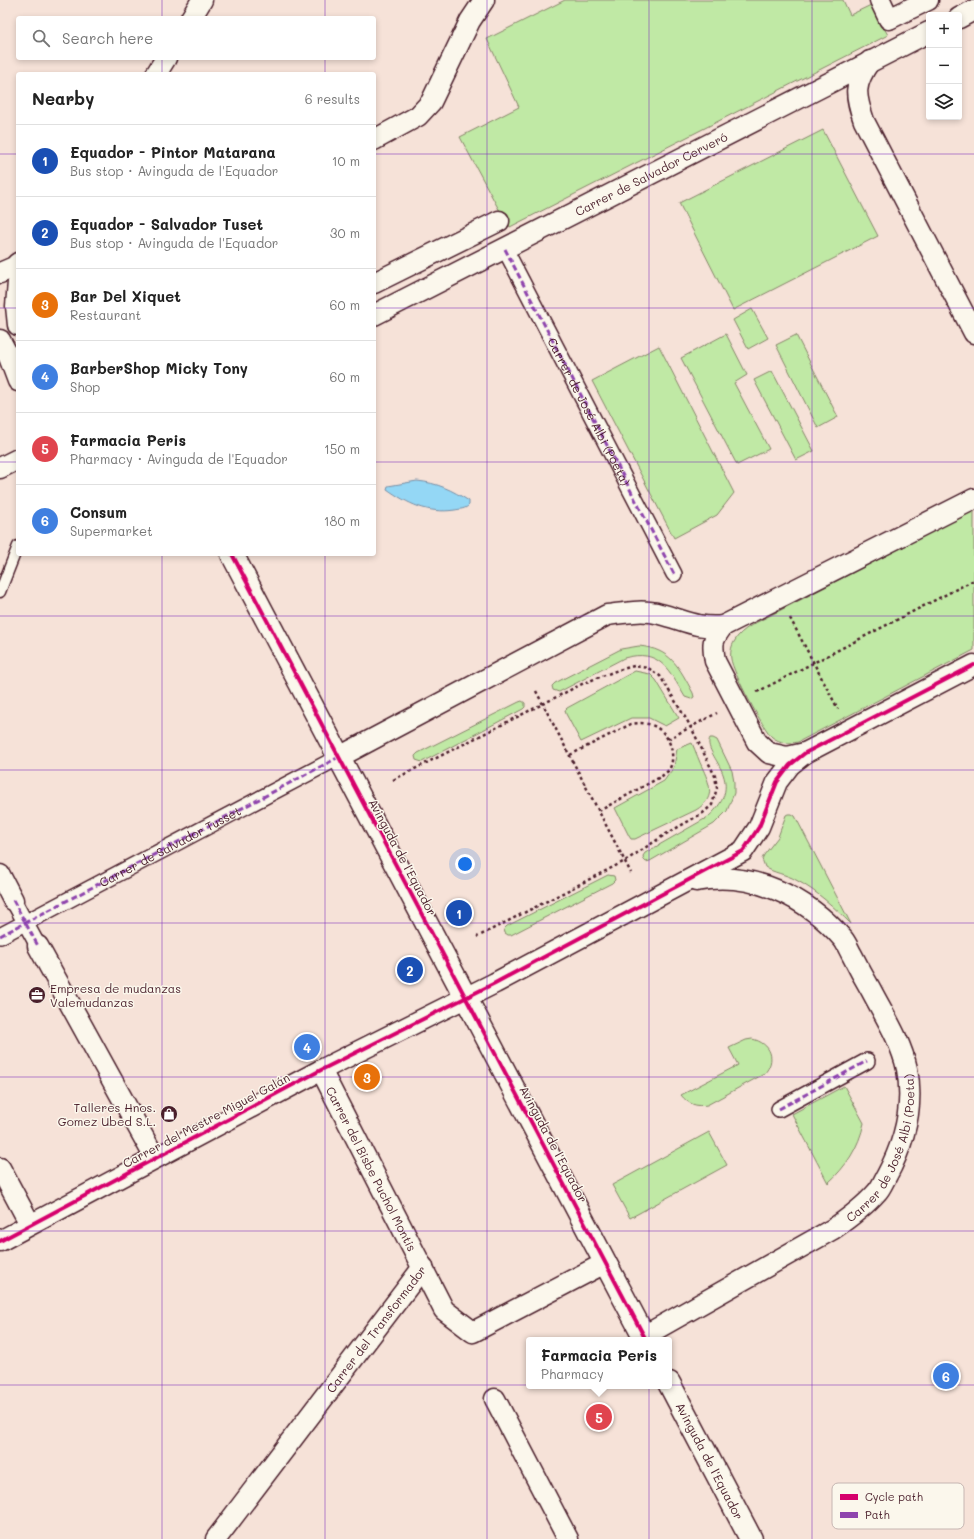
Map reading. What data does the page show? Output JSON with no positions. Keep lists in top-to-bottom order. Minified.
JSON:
{"streets":{"street":["Carrer de Salvador Cerveró","Carrer de José Albi (Poeta)","Carrer de Salvador Tusset","Avinguda de l'Equador","Carrer del Mestre Miguel Galán","Carrer del Bisbe Puchol Montis","Carrer del Transformador"]},"crossings":[["Carrer de Salvador Cerveró","Carrer de José Albi (Poeta)"],["Carrer de José Albi (Poeta)","Carrer del Mestre Miguel Galán"],["Carrer de Salvador Tusset","Avinguda de l'Equador"],["Avinguda de l'Equador","Carrer del Mestre Miguel Galán"],["Avinguda de l'Equador","Carrer del Transformador"],["Carrer del Mestre Miguel Galán","Carrer del Bisbe Puchol Montis"],["Carrer del Bisbe Puchol Montis","Carrer del Transformador"]],"places":{"office":["Empresa de mudanzas Valemudanzas"],"shop":["Talleres Hnos. Gomez Ubed S.L."]},"legend":["Cycle path","Path"],"page":{"map_buttons":["+","−"],"search":"Search here","heading":["Nearby","6 results"],"list":[{"mark":"1","name":"Equador - Pintor Matarana","note":"Bus stop · Avinguda de l'Equador","value":"10 m"},{"mark":"2","name":"Equador - Salvador Tuset","note":"Bus stop · Avinguda de l'Equador","value":"30 m"},{"mark":"3","name":"Bar Del Xiquet","note":"Restaurant","value":"60 m"},{"mark":"4","name":"BarberShop Micky Tony","note":"Shop","value":"60 m"},{"mark":"5","name":"Farmacia Peris","note":"Pharmacy · Avinguda de l'Equador","value":"150 m"},{"mark":"6","name":"Consum","note":"Supermarket","value":"180 m"}],"pins":["1","2","4","3","6","5"],"popup":["Farmacia Peris","Pharmacy"]}}
